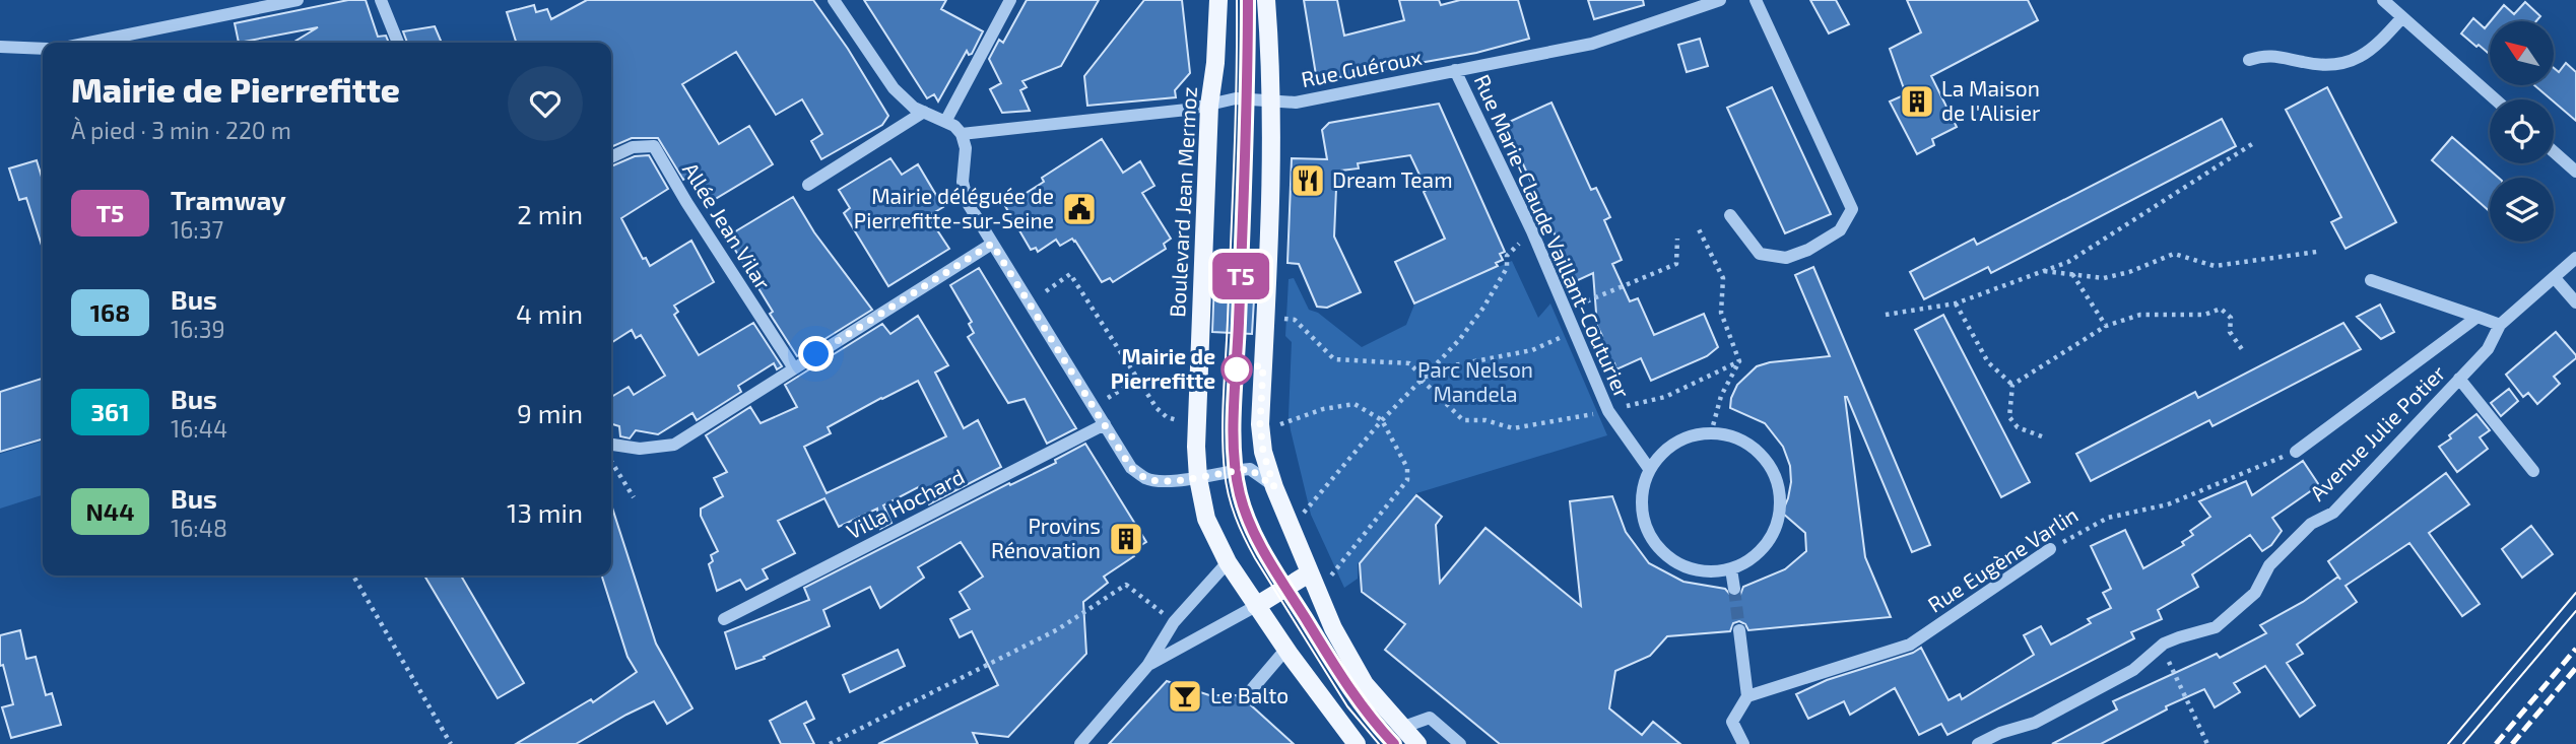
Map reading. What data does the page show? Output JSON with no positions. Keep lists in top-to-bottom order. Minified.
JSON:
{"streets":{"main road":["Boulevard Jean Mermoz"],"street":["Rue Guéroux","Allée Jean Vilar","Rue Marie-Claude Vaillant-Couturier","Avenue Julie Potier","Villa Hochard","Rue Eugène Varlin"]},"crossings":[["Rue Guéroux","Boulevard Jean Mermoz"],["Rue Guéroux","Rue Marie-Claude Vaillant-Couturier"]],"parks":["Parc Nelson Mandela"],"places":{"building":["La Maison de l'Alisier","Provins Rénovation"],"restaurant":["Dream Team"],"public building":["Mairie déléguée de Pierrefitte-sur-Seine"],"other":["Mairie de Pierrefitte"],"bar":["Le Balto"]},"lines":["tram line T5"],"north":"top left","page":{"on_map":"T5","heading":["Mairie de Pierrefitte","À pied · 3 min · 220 m"],"list":[{"mark":"T5","name":"Tramway","note":"16:37","value":"2 min"},{"mark":"168","name":"Bus","note":"16:39","value":"4 min"},{"mark":"361","name":"Bus","note":"16:44","value":"9 min"},{"mark":"N44","name":"Bus","note":"16:48","value":"13 min"}]}}
